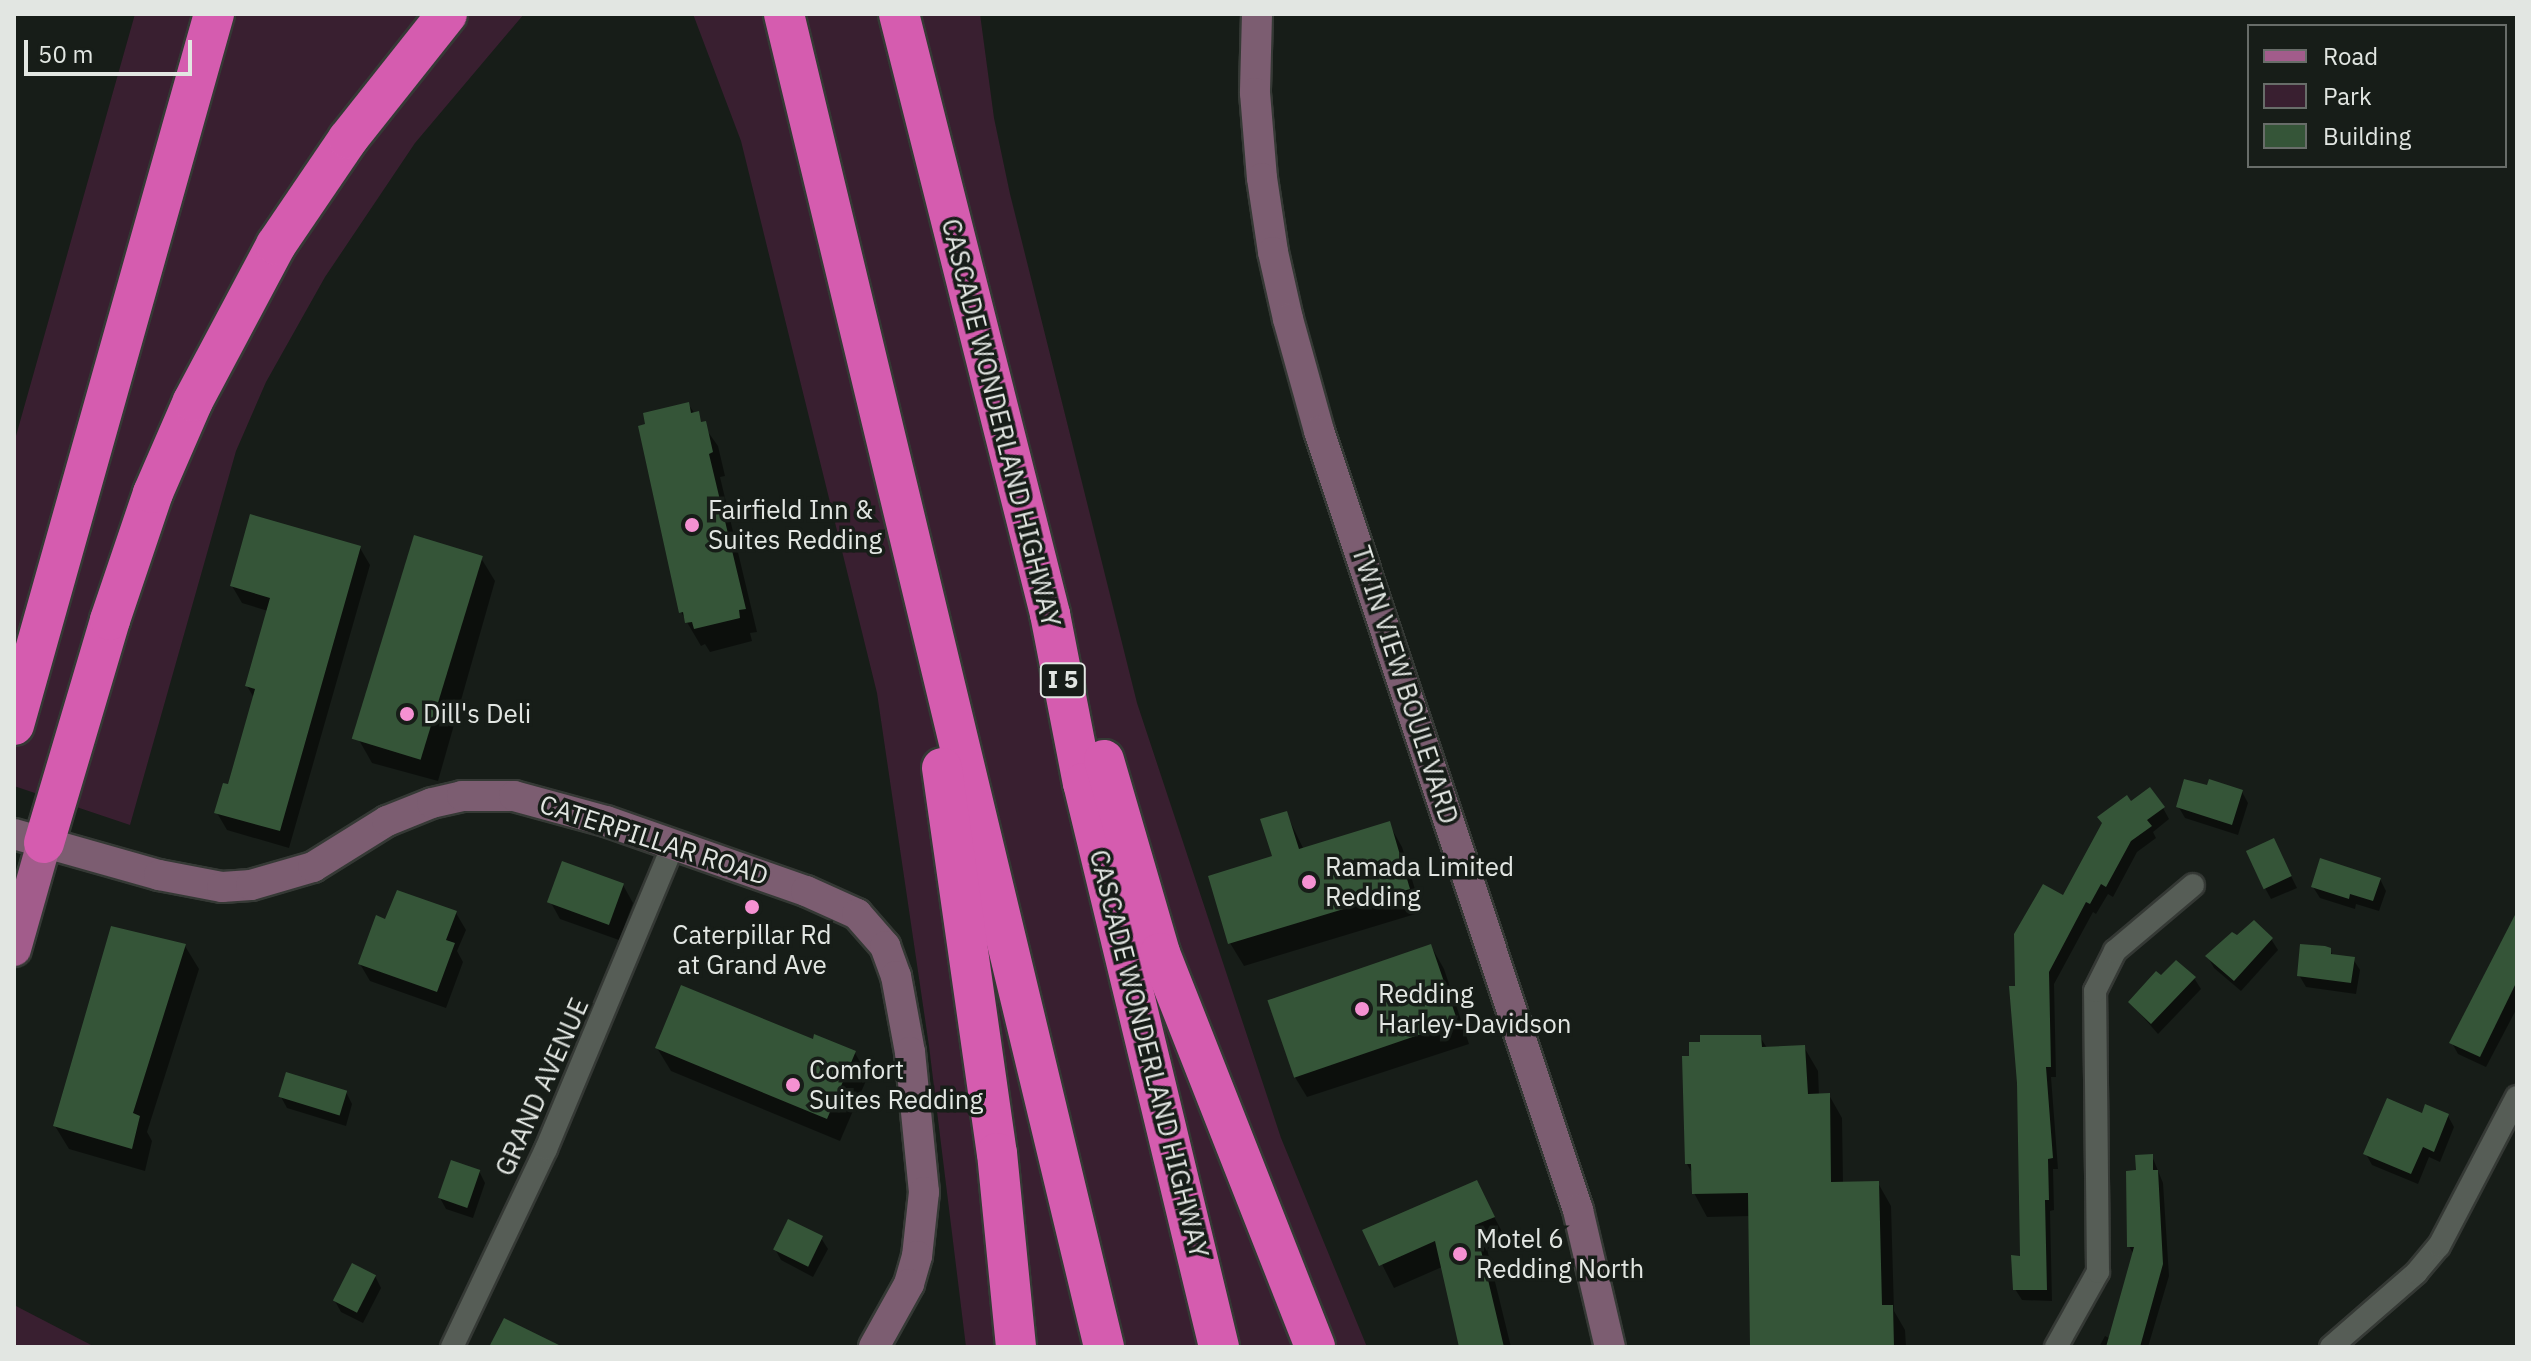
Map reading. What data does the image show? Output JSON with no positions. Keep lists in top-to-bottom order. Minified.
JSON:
{"streets":{"highway":["CASCADE WONDERLAND HIGHWAY","I 5"],"street":["TWIN VIEW BOULEVARD","CATERPILLAR ROAD","GRAND AVENUE"]},"crossings":[["CATERPILLAR ROAD","GRAND AVENUE"]],"places":["Fairfield Inn & Suites Redding","Dill's Deli","Ramada Limited Redding","Caterpillar Rd at Grand Ave","Redding Harley-Davidson","Comfort Suites Redding","Motel 6 Redding North"],"legend":["Road","Park","Building"],"scale_bar":"50 m"}
